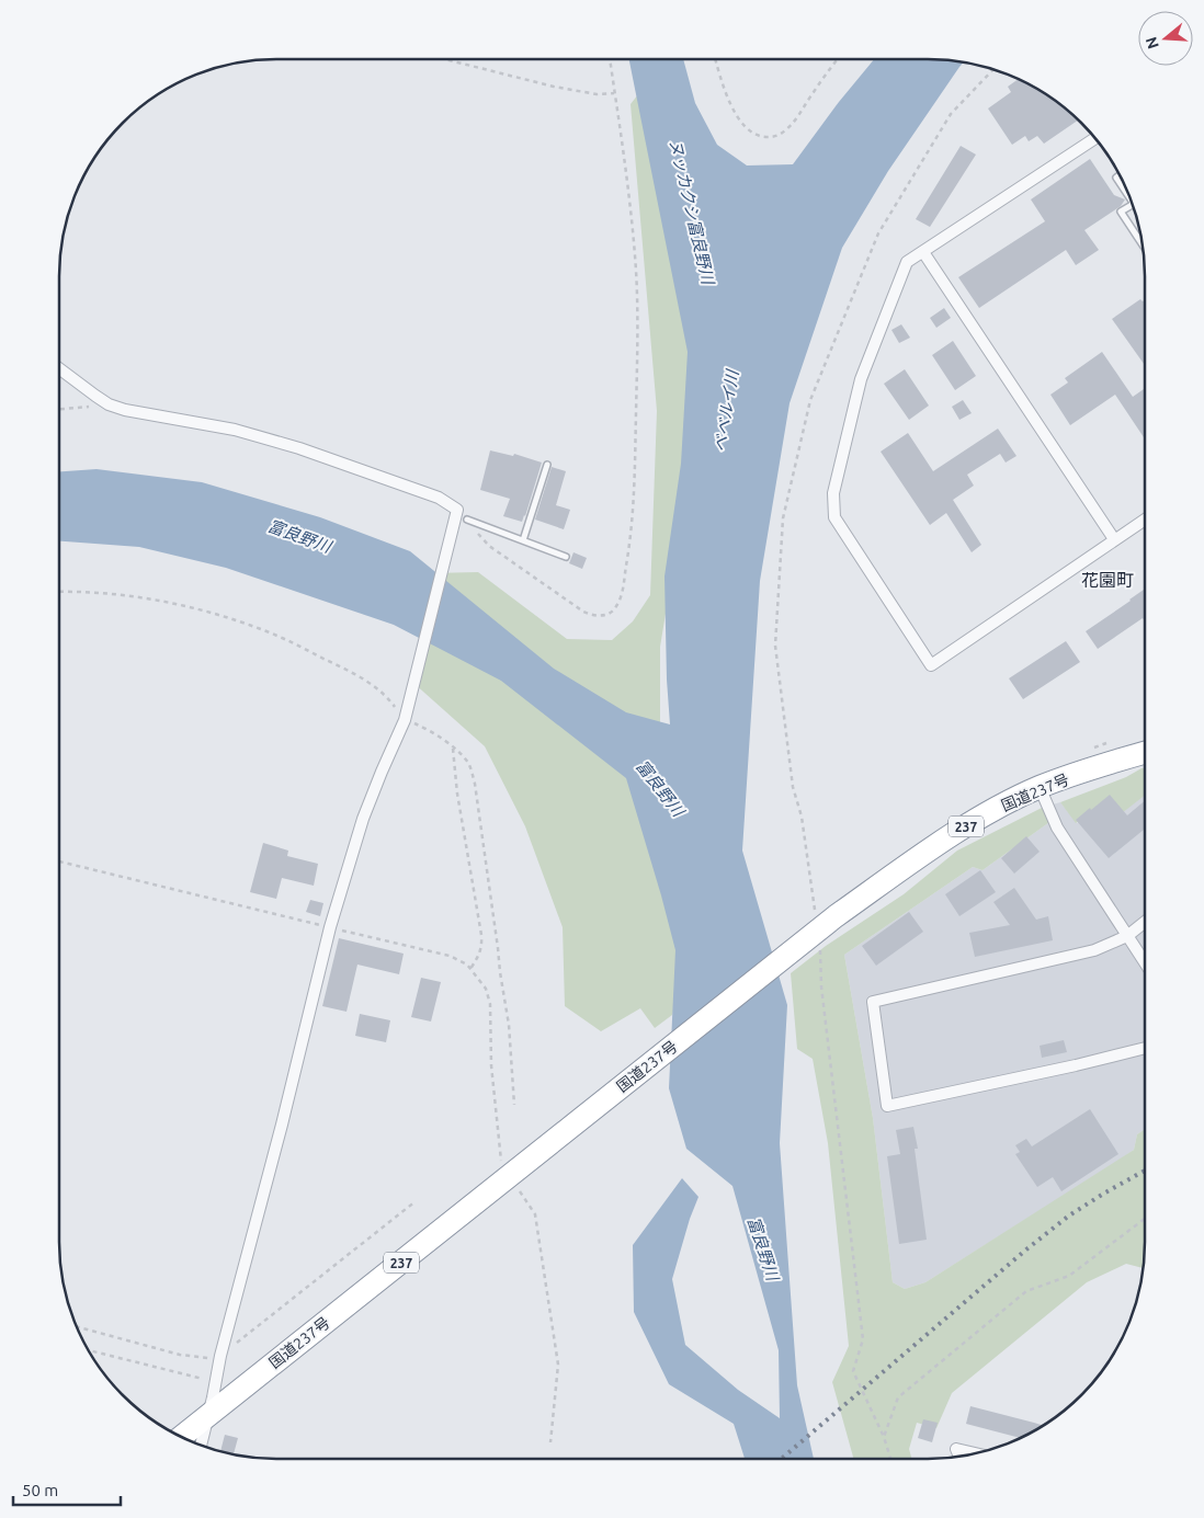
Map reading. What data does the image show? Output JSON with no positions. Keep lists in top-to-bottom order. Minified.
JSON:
{"streets":{"highway":["国道237号","237"]},"districts":["花園町"],"water":["ヌッカクシ富良野川","ベベルイ川","富良野川"],"scale_bar":"50 m","north":"left"}
